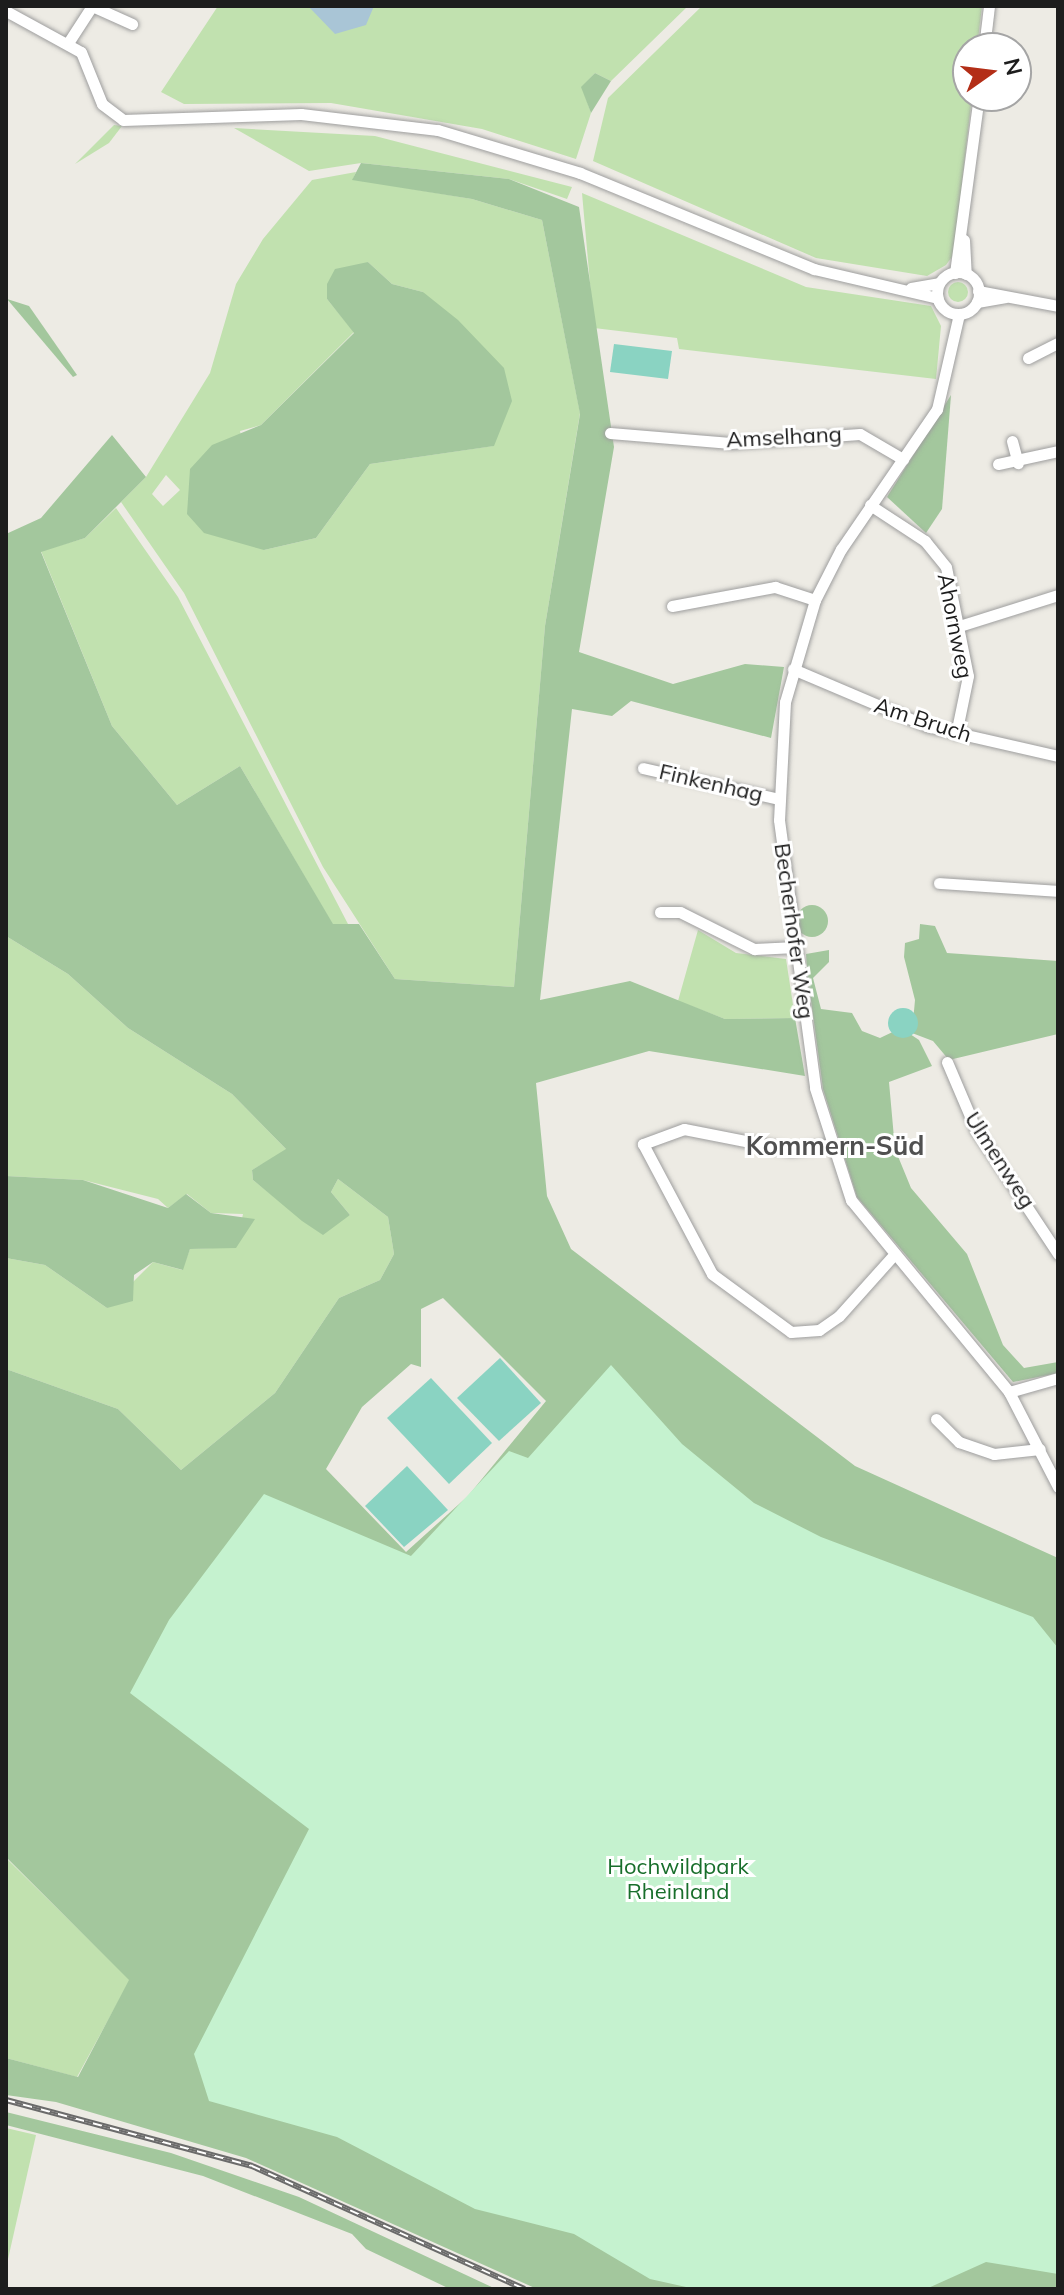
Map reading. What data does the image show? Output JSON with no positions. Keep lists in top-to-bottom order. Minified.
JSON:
{"streets":{"street":["Amselhang","Ahornweg","Am Bruch","Finkenhag","Becherhofer Weg","Ulmenweg"]},"crossings":[["Amselhang","Becherhofer Weg"],["Ahornweg","Am Bruch"],["Ahornweg","Becherhofer Weg"],["Am Bruch","Becherhofer Weg"],["Finkenhag","Becherhofer Weg"]],"districts":["Kommern-Süd"],"parks":["Hochwildpark Rheinland"],"north":"right"}
